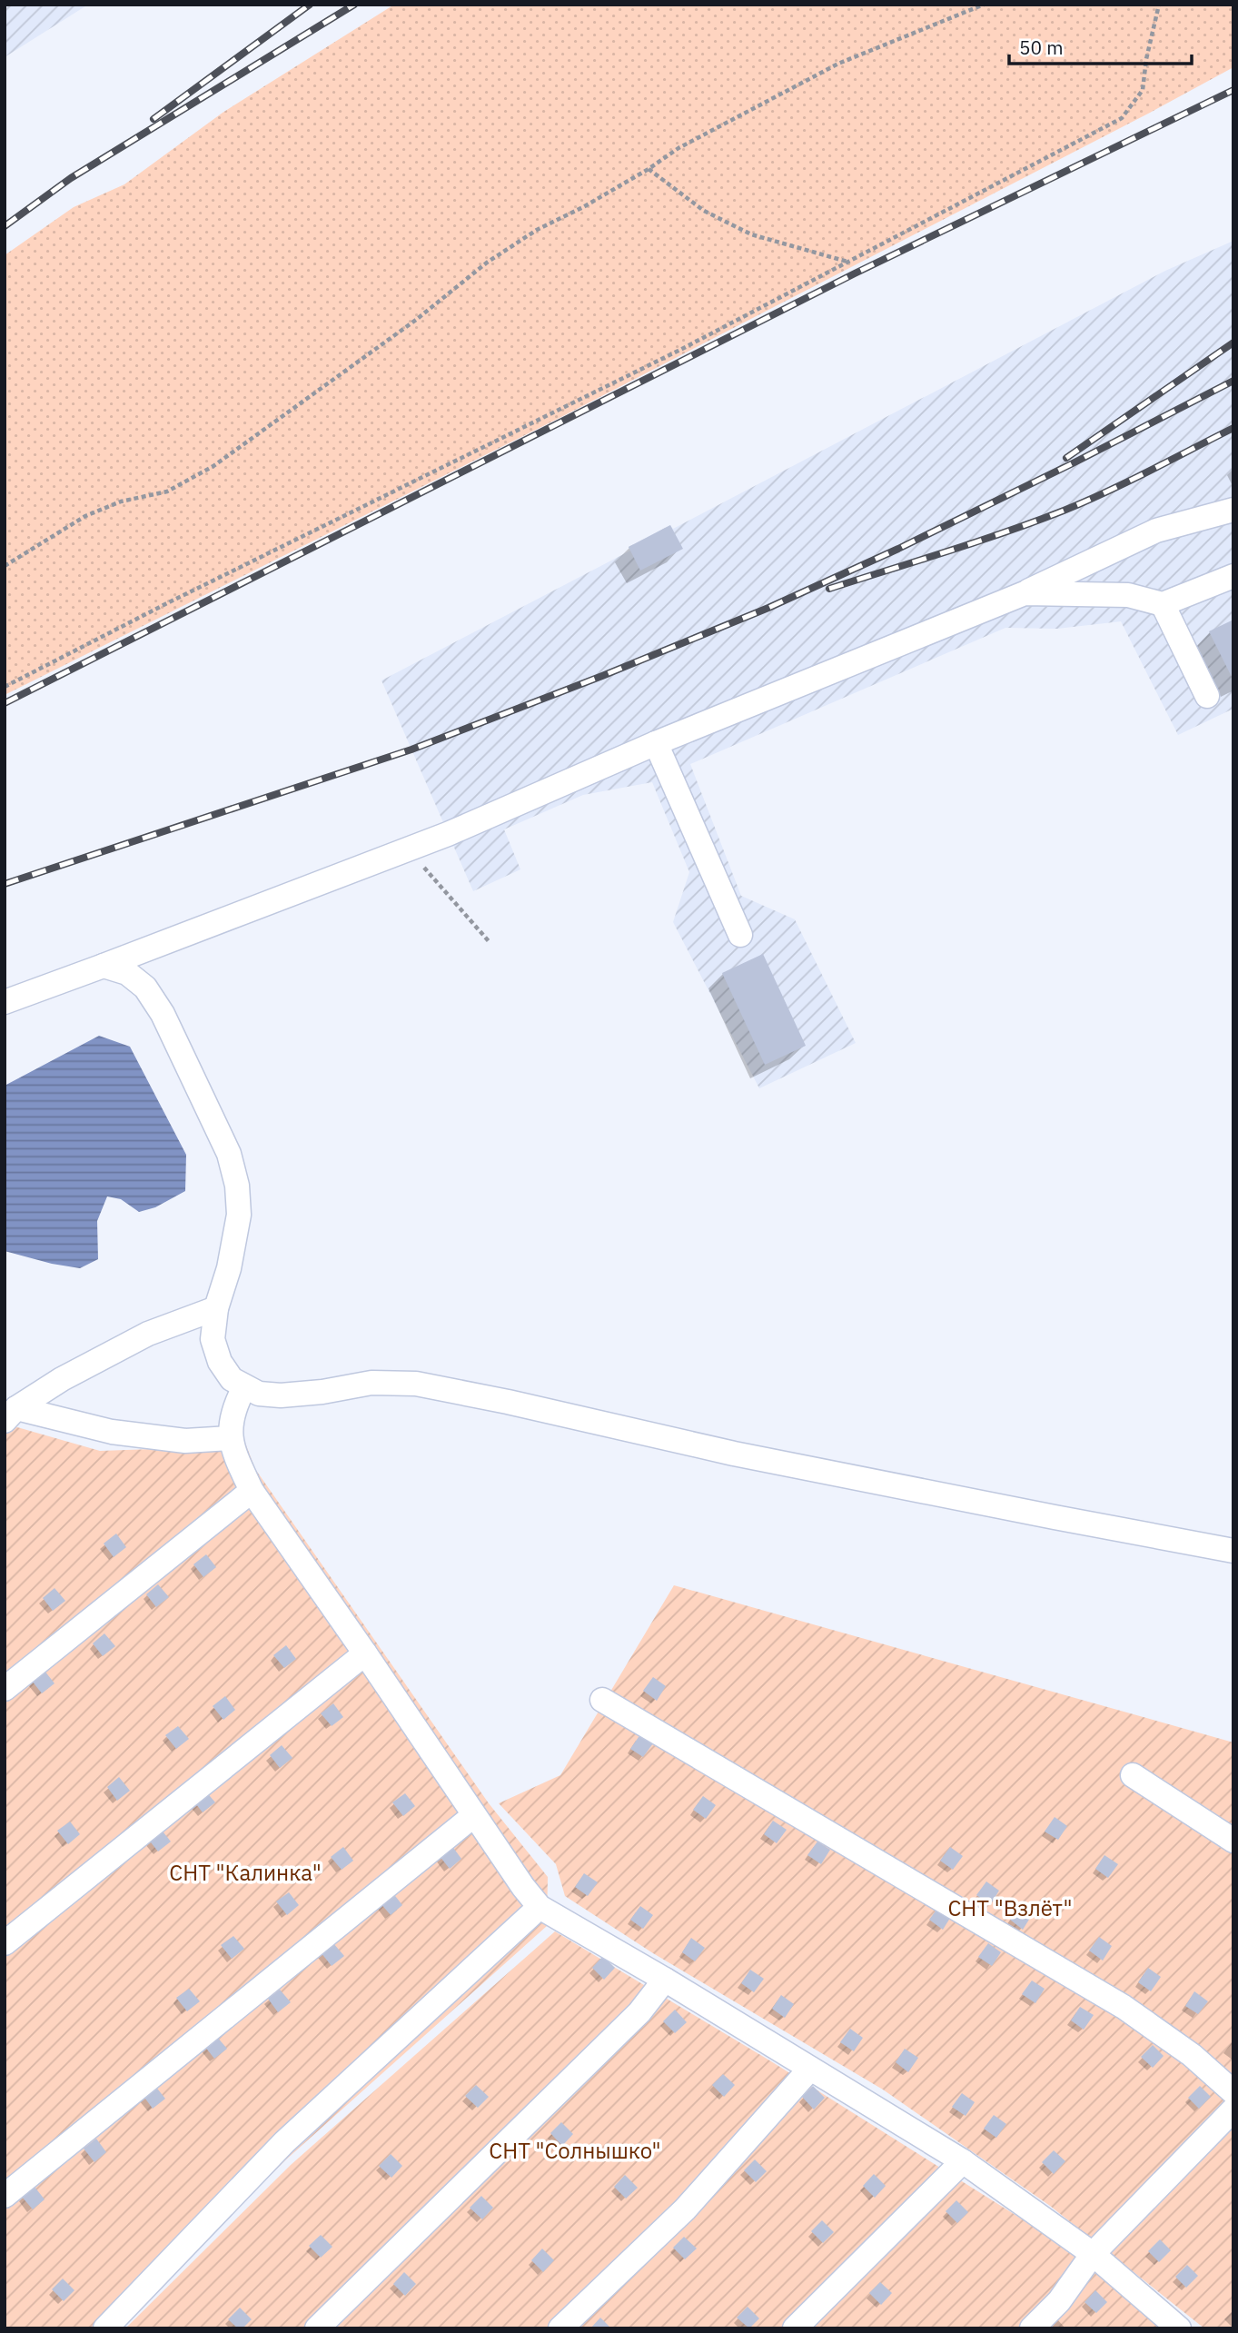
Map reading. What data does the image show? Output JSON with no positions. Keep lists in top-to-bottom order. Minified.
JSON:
{"parks":["СНТ \"Калинка\"","СНТ \"Взлёт\"","СНТ \"Солнышко\""],"scale_bar":"50 m"}
